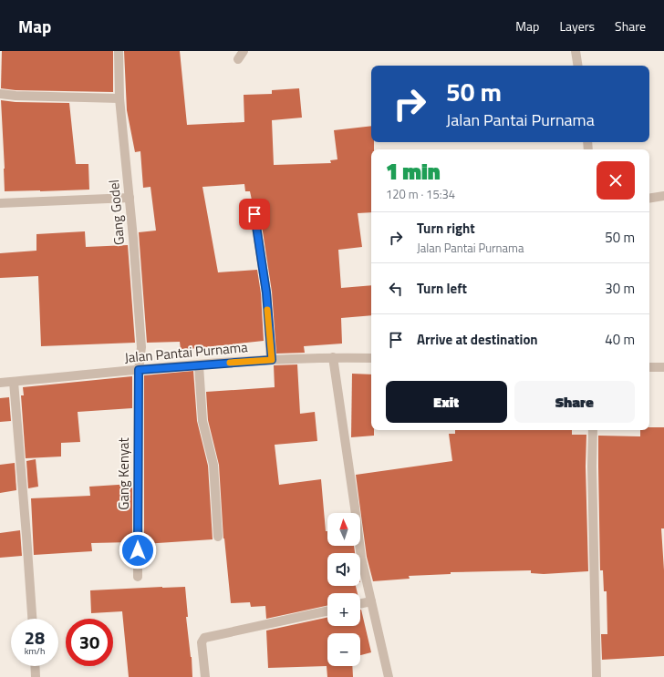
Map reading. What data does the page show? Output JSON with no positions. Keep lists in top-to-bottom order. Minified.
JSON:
{"streets":{"street":["Gang Godel","Jalan Pantai Purnama","Gang Kenyat"]},"crossings":[["Gang Godel","Jalan Pantai Purnama"],["Gang Godel","Gang Kenyat"],["Jalan Pantai Purnama","Gang Kenyat"]],"north":"top","page":{"header":"Map","nav":["Map","Layers","Share"],"turn":["50 m","Jalan Pantai Purnama"],"heading":["1 min","120 m · 15:34"],"list":[{"name":"Turn right","note":"Jalan Pantai Purnama","value":"50 m"},{"name":"Turn left","value":"30 m"},{"name":"Arrive at destination","value":"40 m"}],"buttons":["Exit","Share"],"map_buttons":["+","−"],"speed":"28 km/h","limit":"30"}}
